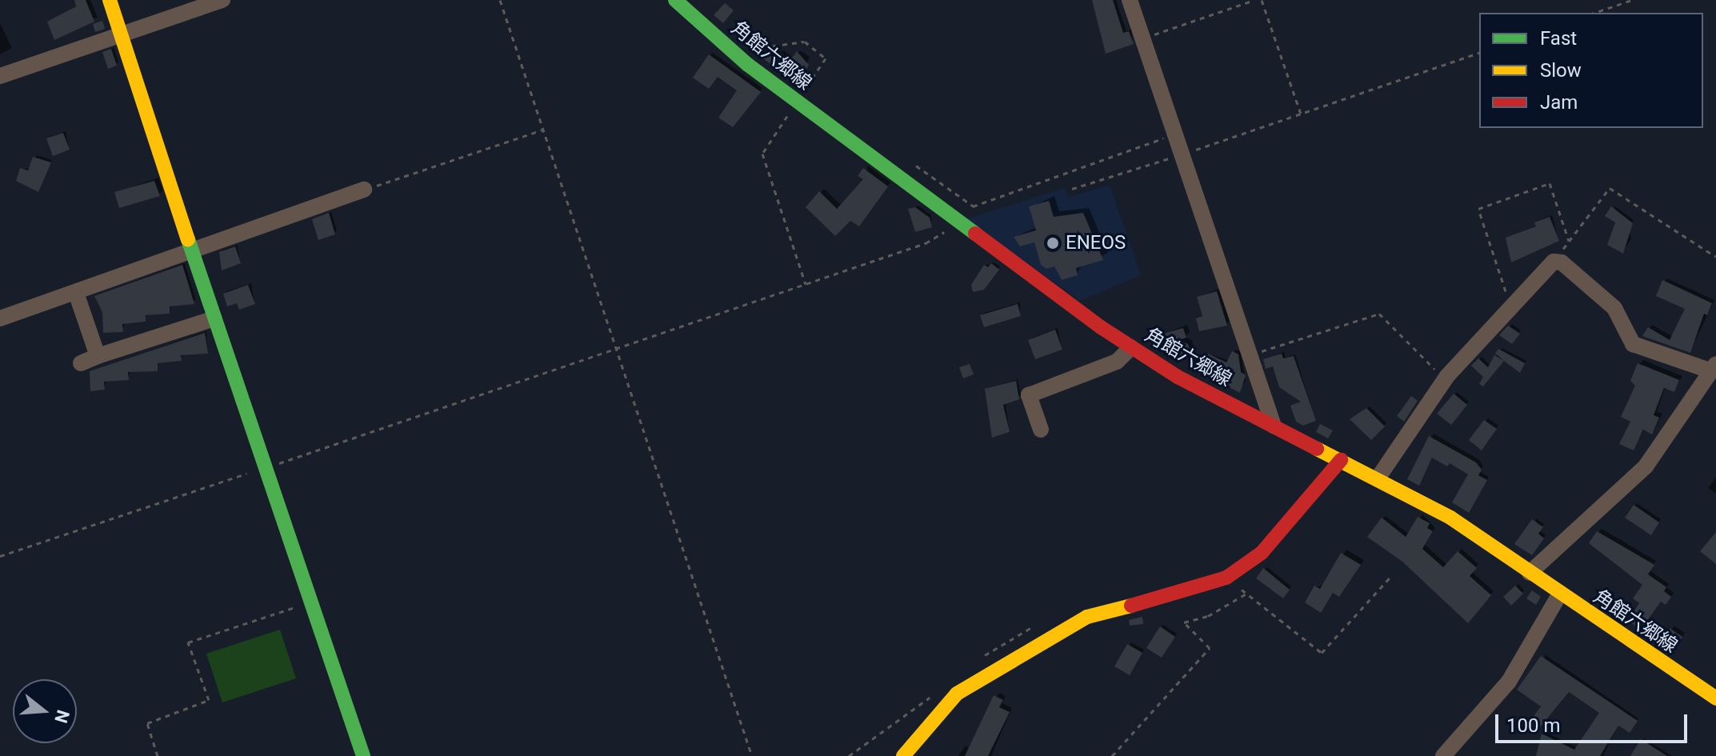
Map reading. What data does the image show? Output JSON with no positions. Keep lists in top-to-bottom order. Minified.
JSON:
{"streets":{"street":["角館六郷線"]},"places":["ENEOS"],"legend":["Fast","Slow","Jam"],"scale_bar":"100 m","north":"right"}
